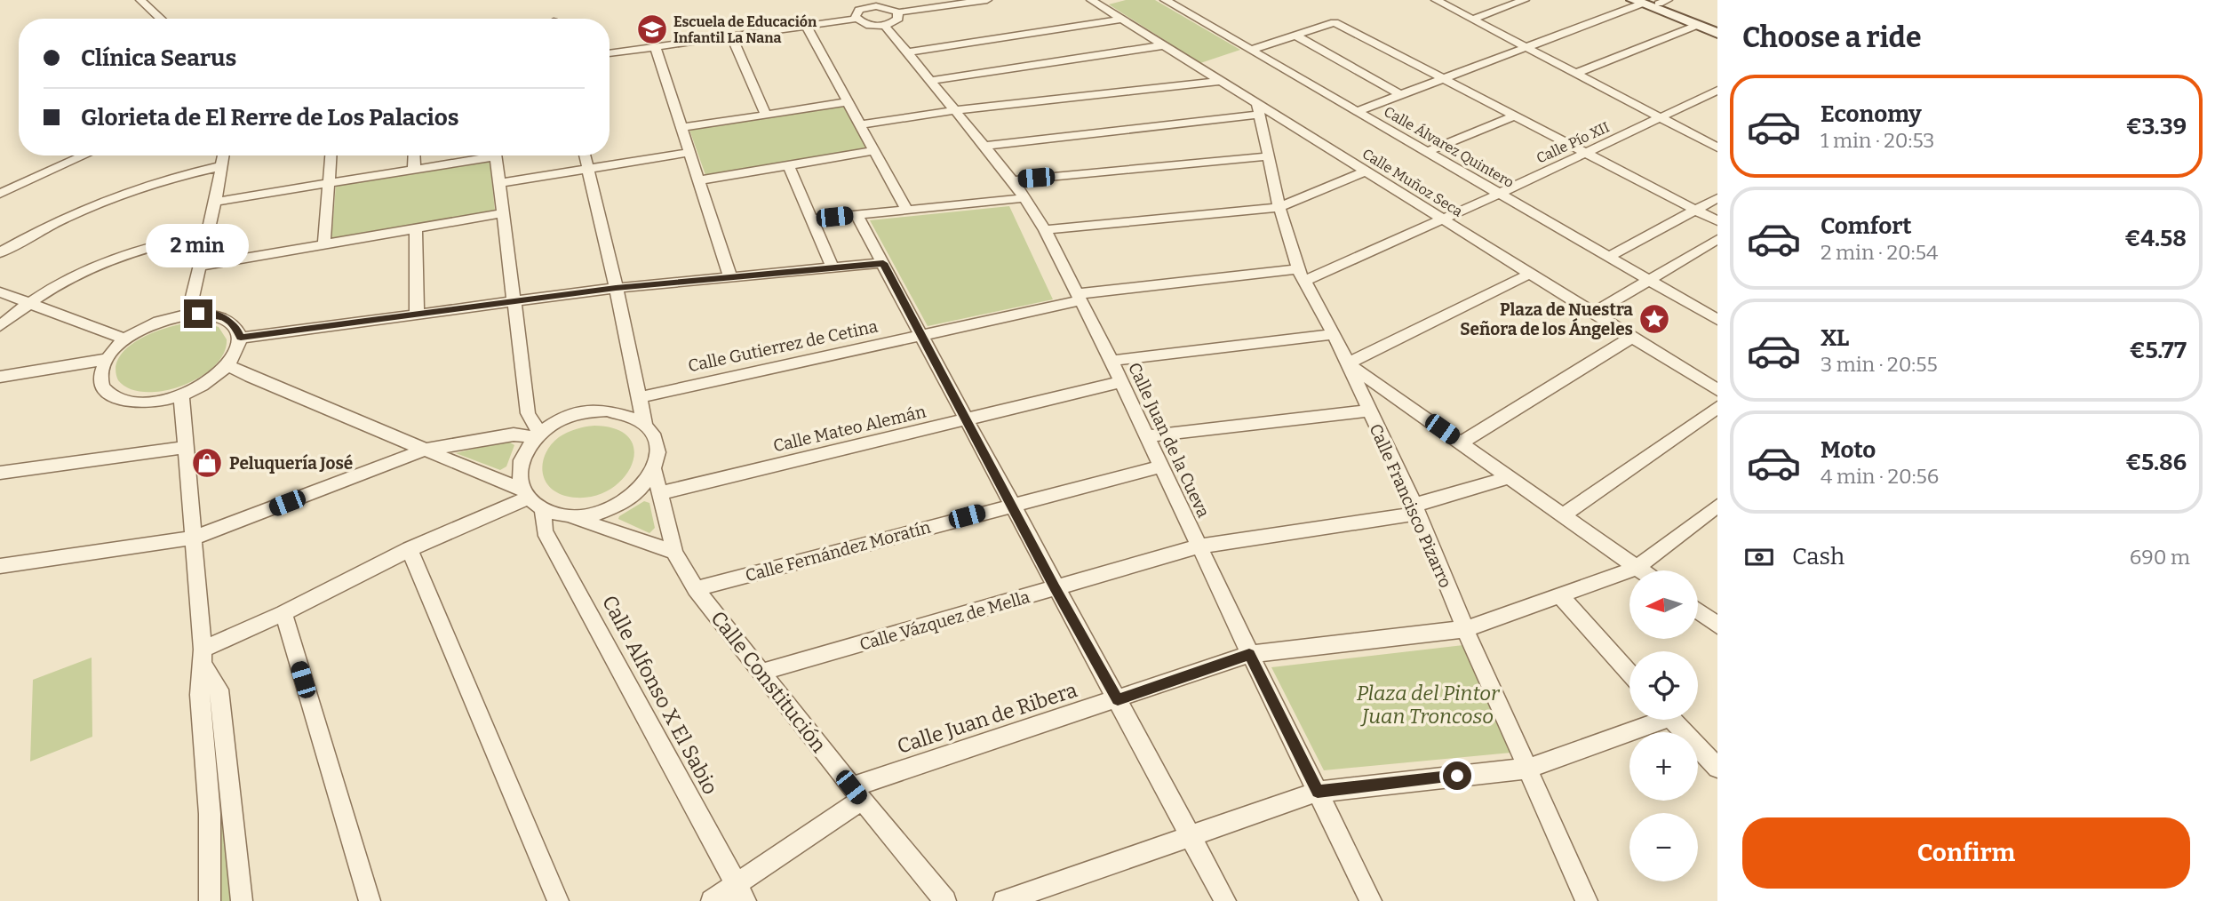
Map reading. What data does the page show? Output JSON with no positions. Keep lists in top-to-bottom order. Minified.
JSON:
{"streets":{"street":["Calle Pío XII","Calle Álvarez Quintero","Calle Muñoz Seca","Calle Gutierrez de Cetina","Calle Mateo Alemán","Calle Juan de la Cueva","Calle Francisco Pizarro","Calle Fernández Moratín","Calle Vázquez de Mella","Calle Constitución","Calle Alfonso X El Sabio","Calle Juan de Ribera"]},"crossings":[["Calle Pío XII","Calle Álvarez Quintero"],["Calle Pío XII","Calle Muñoz Seca"],["Calle Pío XII","Calle Gutierrez de Cetina"],["Calle Pío XII","Calle Juan de la Cueva"],["Calle Pío XII","Calle Francisco Pizarro"],["Calle Muñoz Seca","Calle Francisco Pizarro"],["Calle Gutierrez de Cetina","Calle Juan de la Cueva"],["Calle Mateo Alemán","Calle Juan de la Cueva"],["Calle Mateo Alemán","Calle Constitución"],["Calle Juan de la Cueva","Calle Fernández Moratín"],["Calle Juan de la Cueva","Calle Vázquez de Mella"],["Calle Juan de la Cueva","Calle Juan de Ribera"],["Calle Francisco Pizarro","Calle Vázquez de Mella"],["Calle Francisco Pizarro","Calle Juan de Ribera"],["Calle Fernández Moratín","Calle Constitución"],["Calle Vázquez de Mella","Calle Constitución"],["Calle Constitución","Calle Alfonso X El Sabio"],["Calle Constitución","Calle Juan de Ribera"],["Calle Alfonso X El Sabio","Calle Juan de Ribera"]],"parks":["Plaza del Pintor Juan Troncoso"],"places":{"school or university":["Escuela de Educación Infantil La Nana"],"place":["Plaza de Nuestra Señora de los Ángeles"],"shop":["Peluquería José"]},"north":"left","page":{"heading":"Choose a ride","banner":["Clínica Searus","Glorieta de El Rerre de Los Palacios"],"list":[{"name":"Economy","note":"1 min · 20:53","value":"€3.39"},{"name":"Comfort","note":"2 min · 20:54","value":"€4.58"},{"name":"XL","note":"3 min · 20:55","value":"€5.77"},{"name":"Moto","note":"4 min · 20:56","value":"€5.86"}],"bubble":"2 min","pay":["Cash","690 m"],"map_buttons":["+","−"],"buttons":"Confirm"}}
